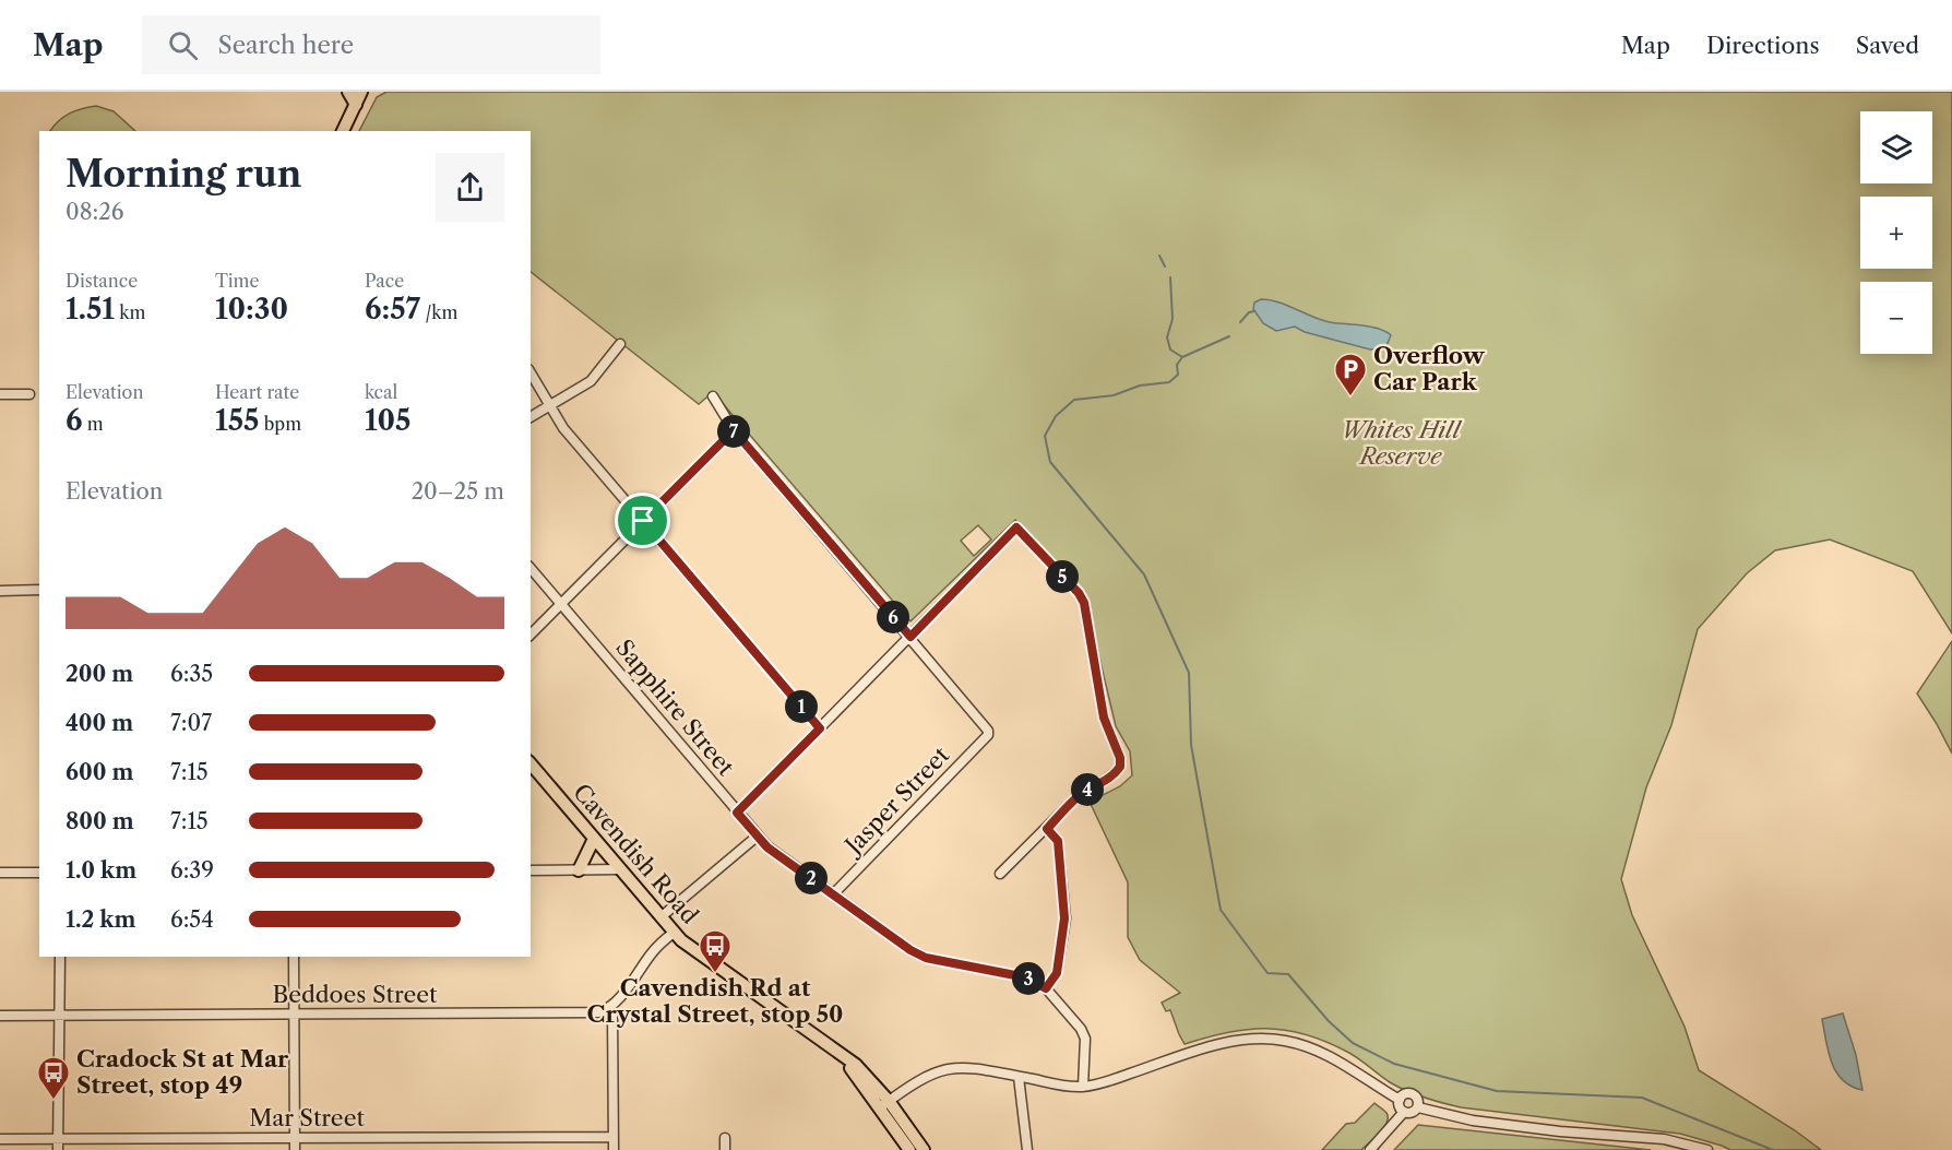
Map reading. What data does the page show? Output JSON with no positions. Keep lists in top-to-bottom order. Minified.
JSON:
{"streets":{"main road":["Cavendish Road"],"street":["Sapphire Street","Jasper Street","Beddoes Street","Mar Street"]},"crossings":[["Sapphire Street","Jasper Street"]],"parks":["Whites Hill Reserve"],"places":{"parking":["Overflow Car Park"],"bus stop":["Cavendish Rd at Crystal Street, stop 50","Cradock St at Mar Street, stop 49"]},"page":{"header":"Map","search":"Search here","nav":["Map","Directions","Saved"],"map_buttons":["+","−"],"heading":["Morning run","08:26"],"stats":[["Distance","1.51 km"],["Time","10:30"],["Pace","6:57 /km"],["Elevation","6 m"],["Heart rate","155 bpm"],["kcal","105"]],"pins":["7","5","6","1","4","2","3"],"chart":["Elevation","20–25 m"],"list":[{"name":"200 m","note":"6:35"},{"name":"400 m","note":"7:07"},{"name":"600 m","note":"7:15"},{"name":"800 m","note":"7:15"},{"name":"1.0 km","note":"6:39"},{"name":"1.2 km","note":"6:54"}]}}
